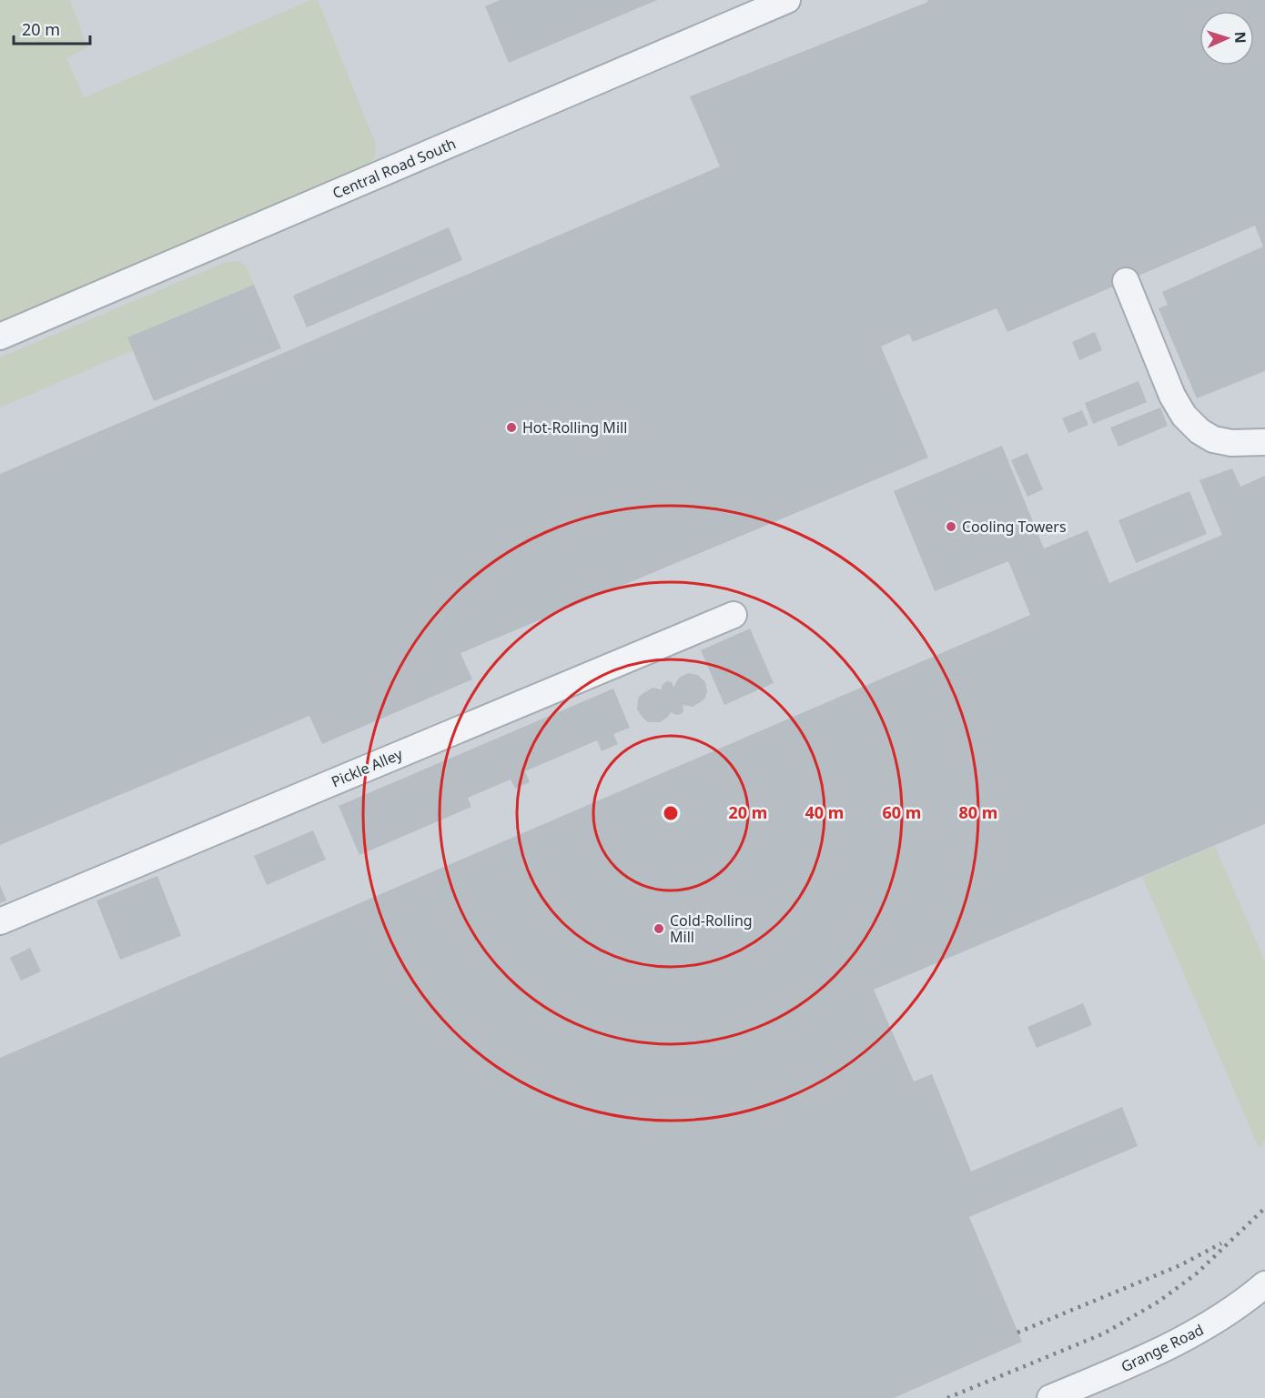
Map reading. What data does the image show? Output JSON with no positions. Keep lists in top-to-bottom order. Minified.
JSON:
{"streets":{"lane":["Central Road South","Pickle Alley","Grange Road"]},"places":["Hot-Rolling Mill","Cooling Towers","Cold-Rolling Mill"],"scale_bar":"20 m","north":"right","rings":["20 m","40 m","60 m","80 m"]}
